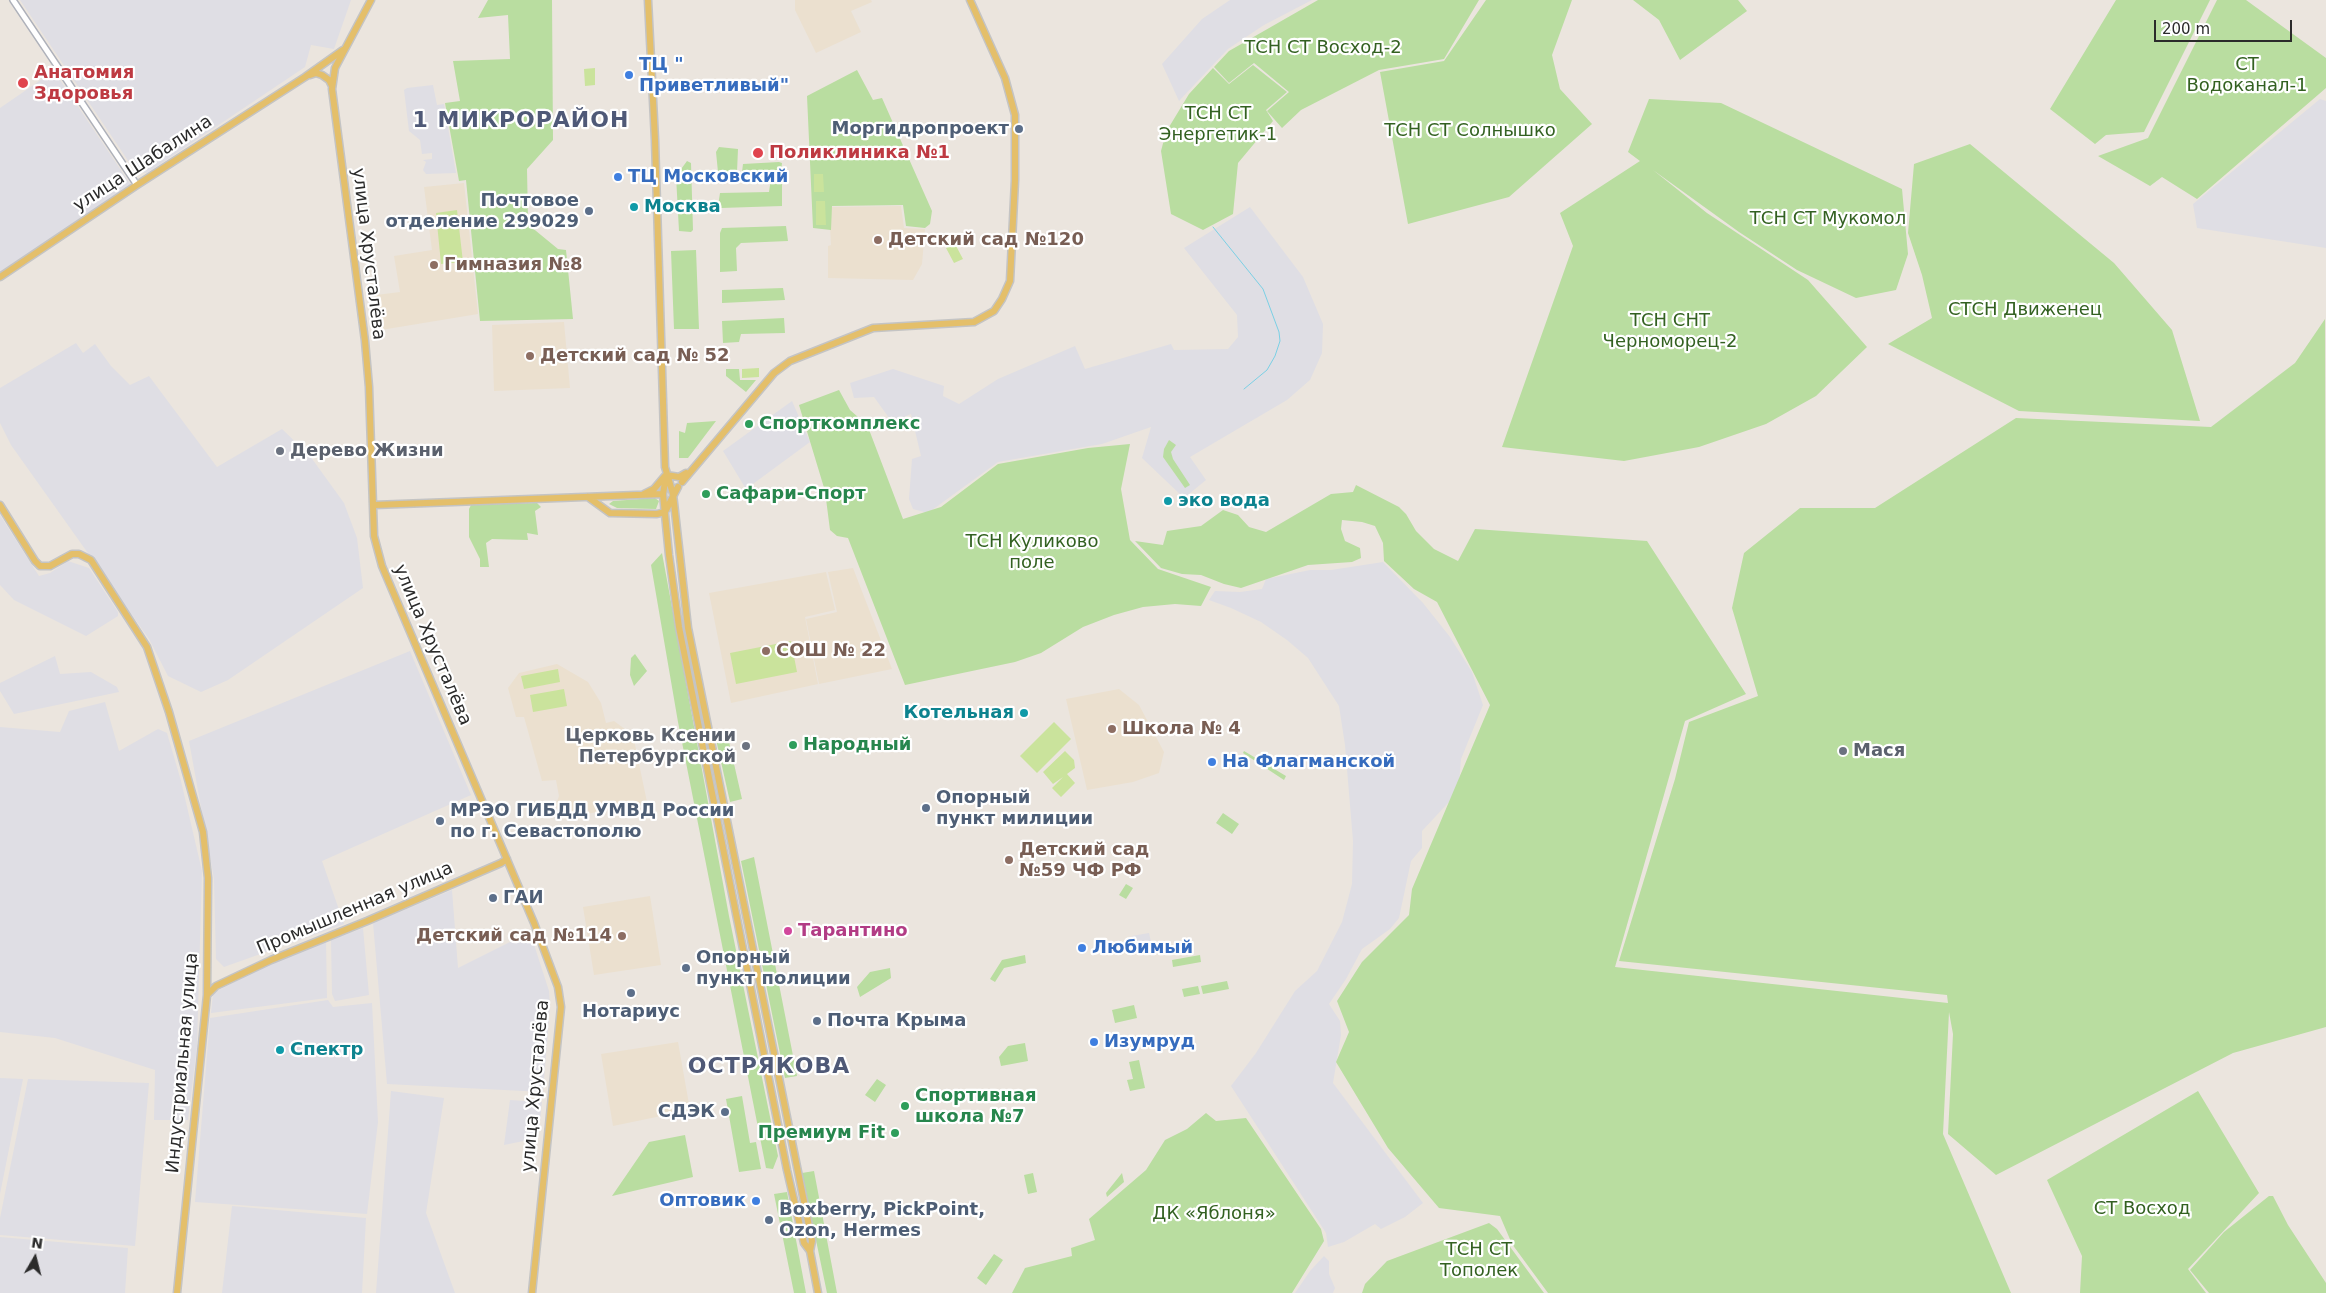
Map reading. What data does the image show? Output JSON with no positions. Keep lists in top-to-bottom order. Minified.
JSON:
{"streets":{"main road":["улица Шабалина","улица Хрусталёва","Промышленная улица","Индустриальная улица"]},"crossings":[["улица Шабалина","улица Хрусталёва"],["улица Хрусталёва","Промышленная улица"],["Промышленная улица","Индустриальная улица"]],"districts":["1 МИКРОРАЙОН","ОСТРЯКОВА"],"parks":["ТСН СТ Восход-2","СТ Водоканал-1","ТСН СТ Энергетик-1","ТСН СТ Солнышко","ТСН СТ Мукомол","СТСН Движенец","ТСН СНТ Черноморец-2","ТСН Куликово поле","СТ Восход","ДК «Яблоня»","ТСН СТ Тополек"],"places":["ТЦ \" Приветливый\"","Анатомия Здоровья","Моргидропроект","Поликлиника №1","ТЦ Московский","Москва","Почтовое отделение 299029","Детский сад №120","Гимназия №8","Детский сад № 52","Спорткомплекс","Дерево Жизни","Сафари-Спорт","эко вода","СОШ № 22","Котельная","Школа № 4","Народный","Церковь Ксении Петербургской","Мася","На Флагманской","Опорный пункт милиции","МРЭО ГИБДД УМВД России по г. Севастополю","Детский сад №59 ЧФ РФ","ГАИ","Тарантино","Детский сад №114","Любимый","Опорный пункт полиции","Нотариус","Почта Крыма","Изумруд","Спектр","Спортивная школа №7","СДЭК","Премиум Fit","Оптовик","Boxberry, PickPoint, Ozon, Hermes"],"scale_bar":"200 m","north":"top"}
